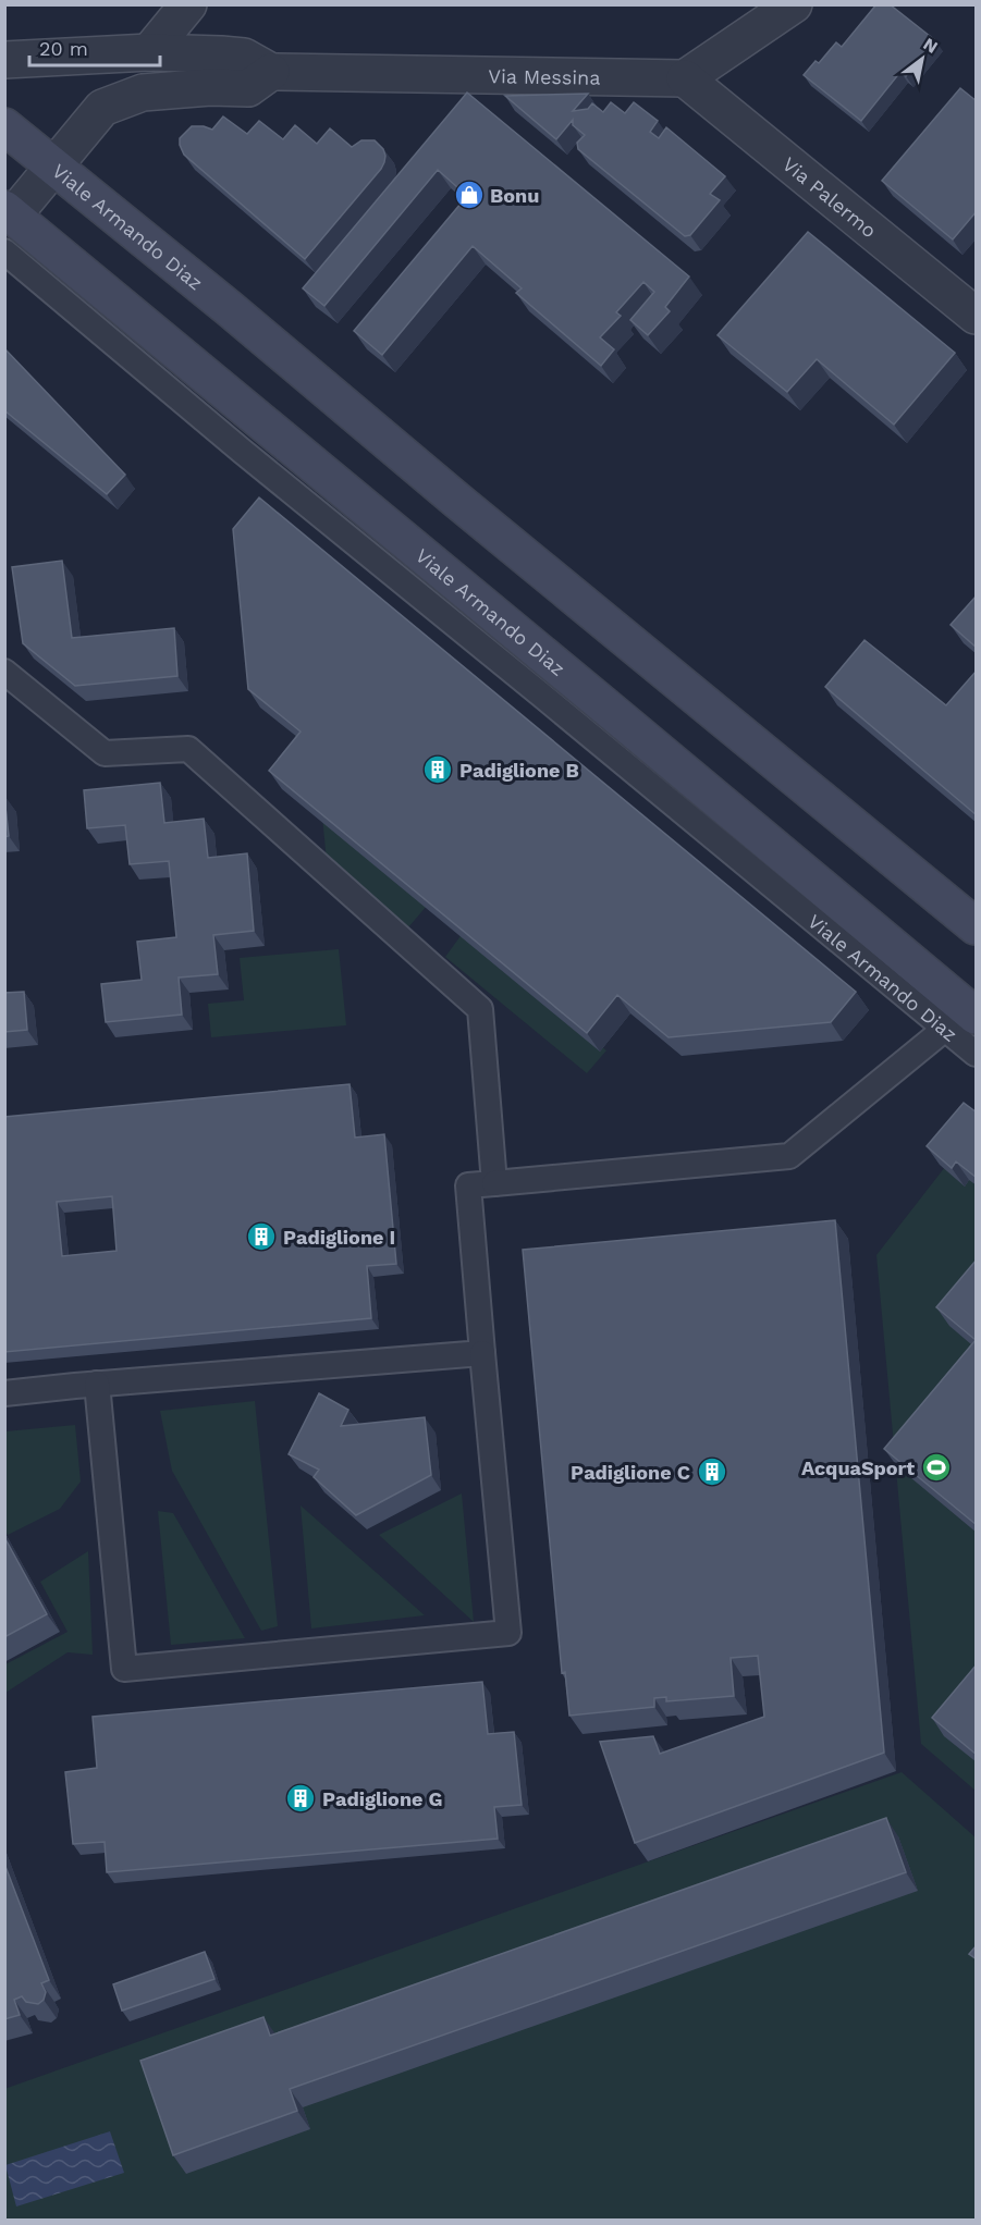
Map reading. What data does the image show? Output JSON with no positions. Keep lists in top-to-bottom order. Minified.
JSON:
{"streets":{"main road":["Viale Armando Diaz"],"street":["Via Messina","Via Palermo"]},"crossings":[["Via Messina","Via Palermo"]],"places":{"shop":["Bonu"],"building":["Padiglione B","Padiglione I","Padiglione C","Padiglione G"],"sports":["AcquaSport"]},"scale_bar":"20 m","north":"top right"}
